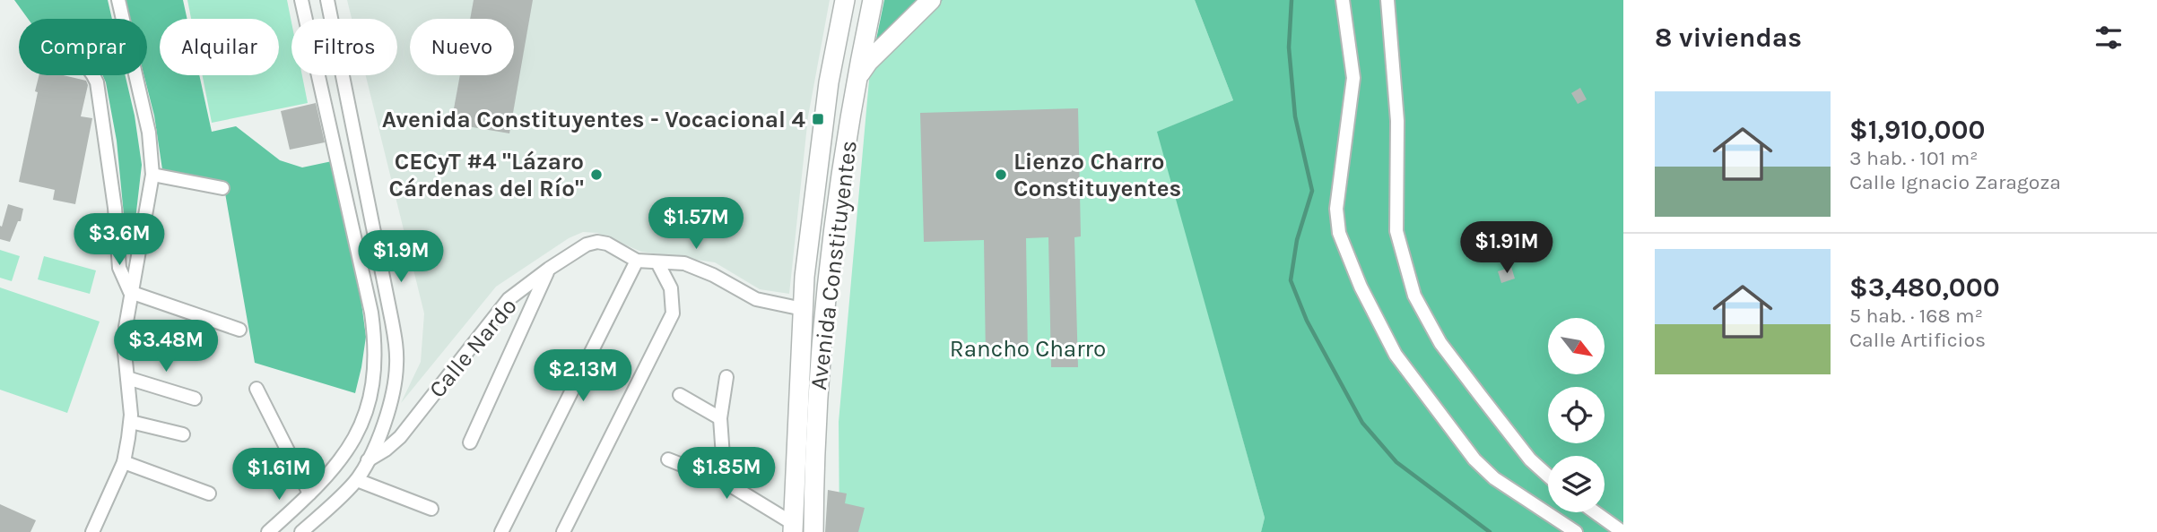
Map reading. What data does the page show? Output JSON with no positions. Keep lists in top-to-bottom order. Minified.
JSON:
{"streets":{"highway":["Avenida Constituyentes"],"street":["Calle Nardo"]},"parks":["Rancho Charro"],"places":{"transit":["Avenida Constituyentes - Vocacional 4"],"other":["CECyT #4 \"Lázaro Cárdenas del Río\"","Lienzo Charro Constituyentes"]},"north":"bottom right","page":{"heading":"8 viviendas","chip":["Comprar","Alquilar","Filtros","Nuevo"],"list":[{"name":"$1,910,000","note":"3 hab. · 101 m² · Calle Ignacio Zaragoza"},{"name":"$3,480,000","note":"5 hab. · 168 m² · Calle Artificios"}],"price":["$1.57M","$3.6M","$1.91M","$1.9M","$3.48M","$2.13M","$1.85M","$1.61M"]}}
